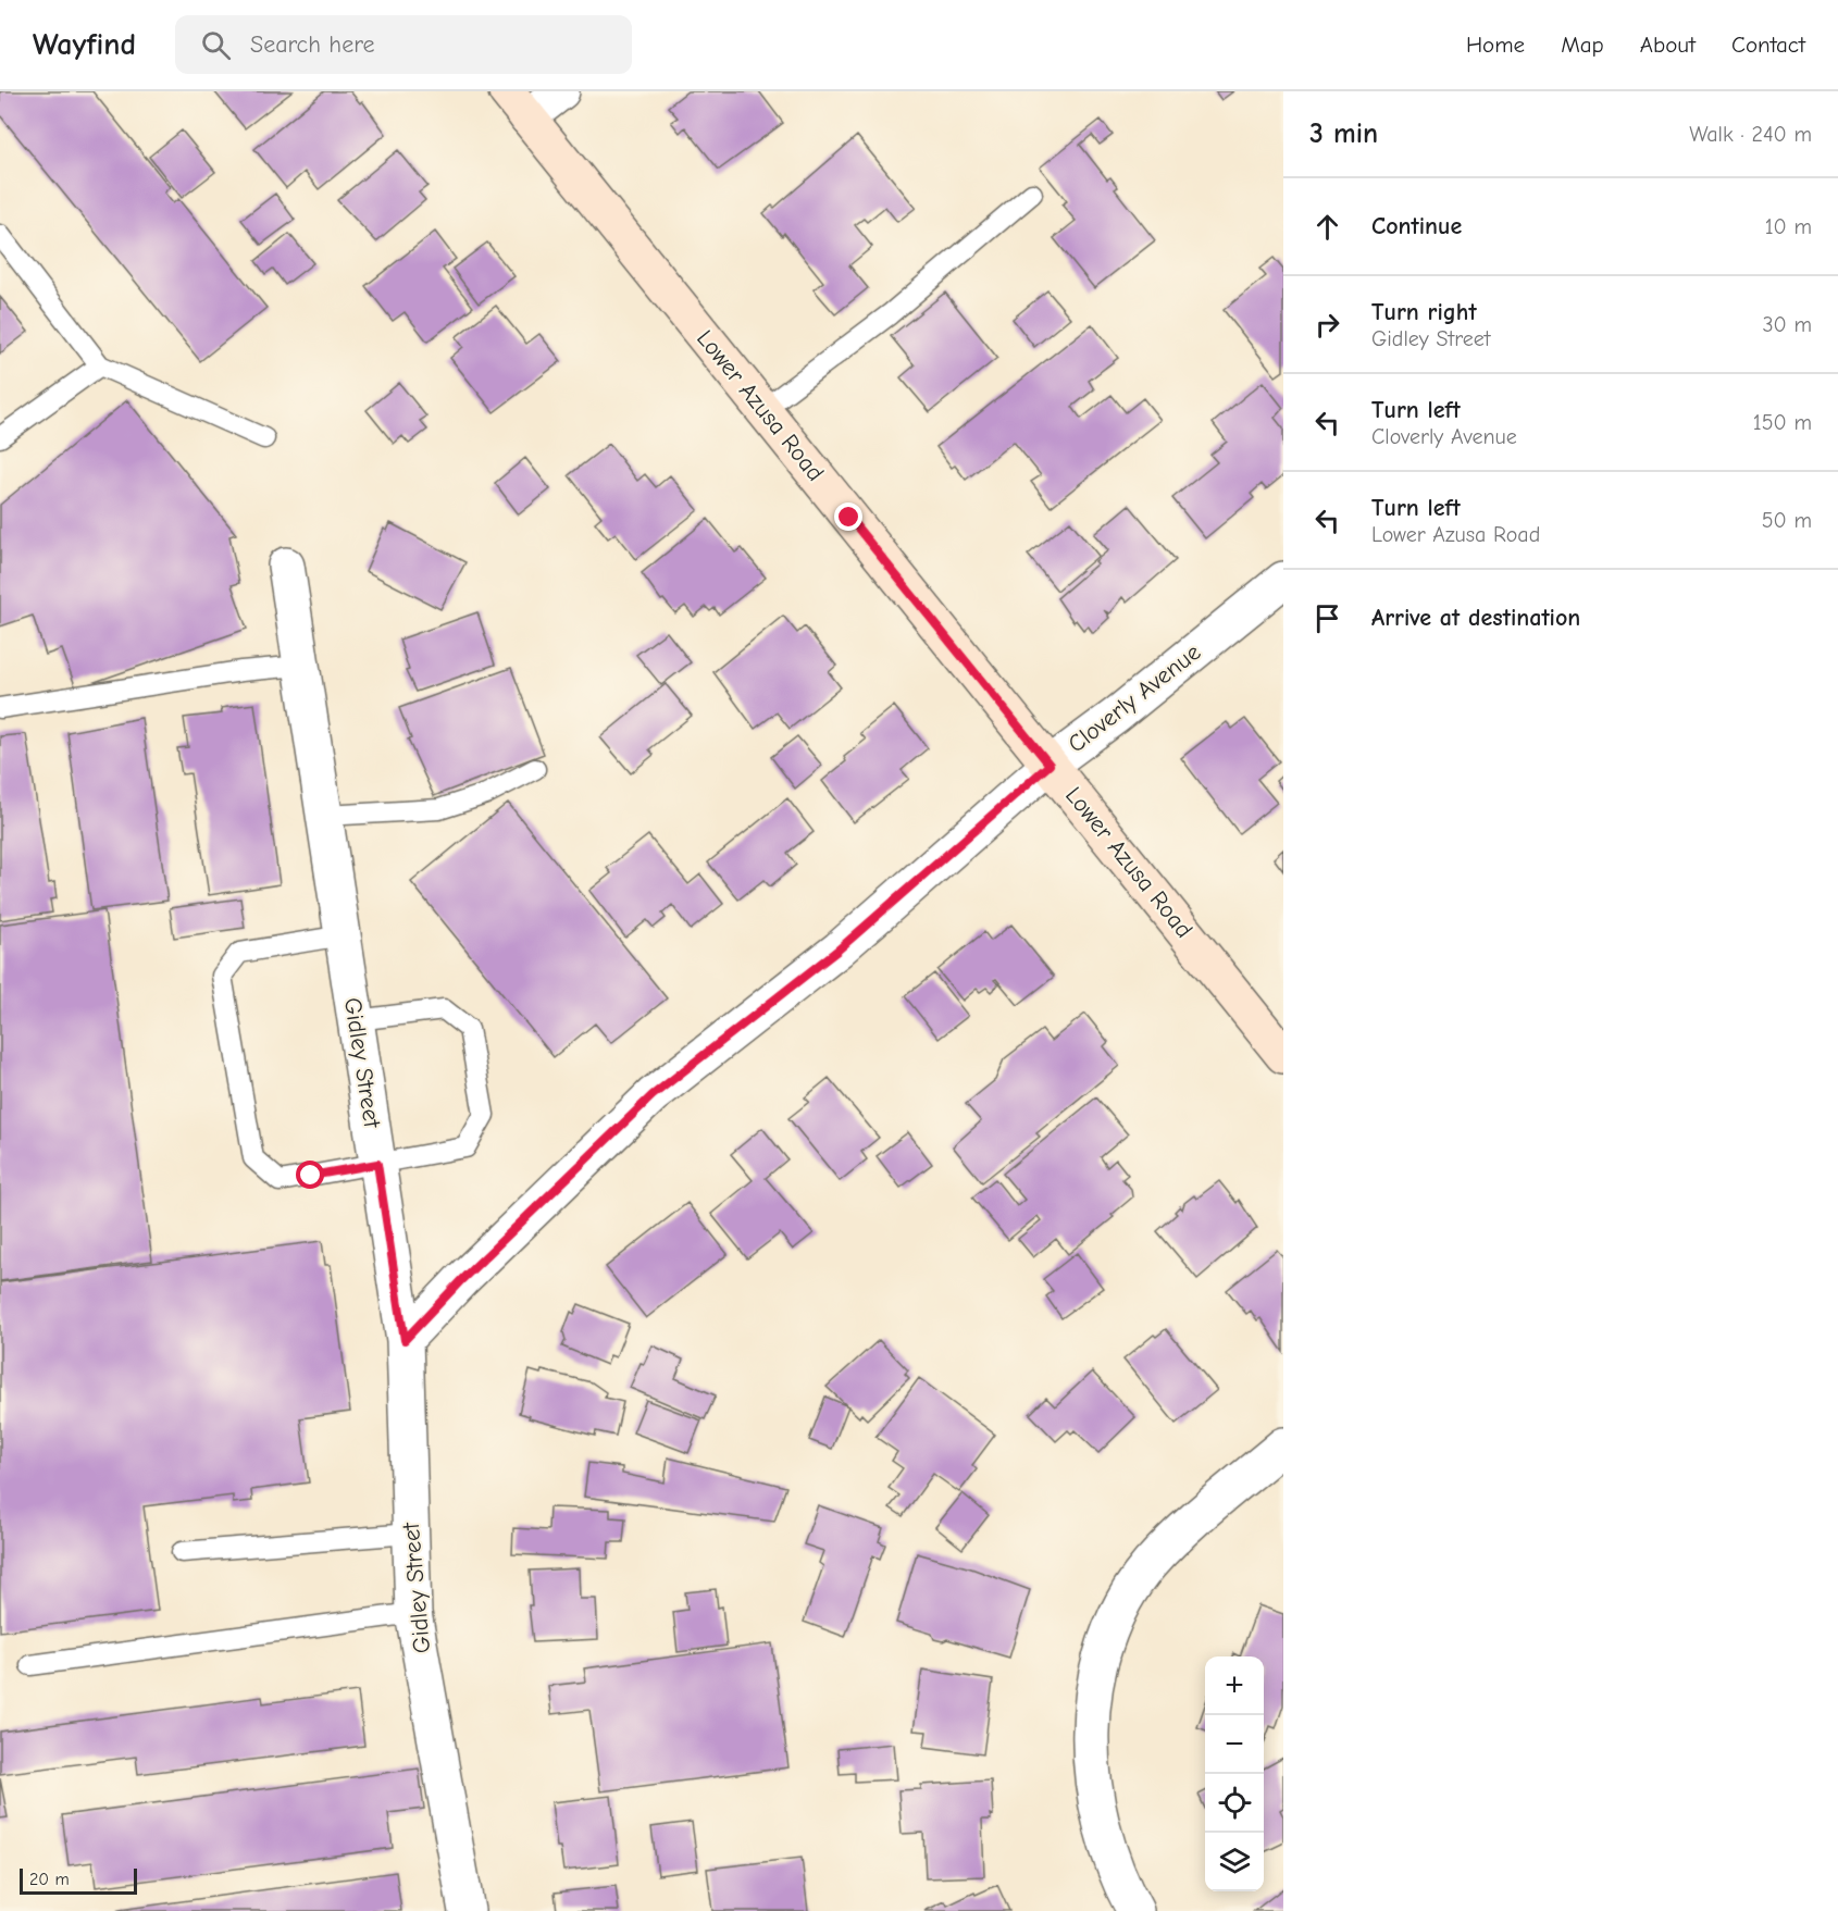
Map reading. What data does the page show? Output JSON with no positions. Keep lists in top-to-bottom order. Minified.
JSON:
{"streets":{"main road":["Lower Azusa Road"],"street":["Cloverly Avenue","Gidley Street"]},"crossings":[["Lower Azusa Road","Cloverly Avenue"],["Cloverly Avenue","Gidley Street"]],"scale_bar":"20 m","page":{"header":"Wayfind","search":"Search here","nav":["Home","Map","About","Contact"],"heading":["3 min","Walk · 240 m"],"list":[["Continue","10 m"],["Turn right","Gidley Street","30 m"],["Turn left","Cloverly Avenue","150 m"],["Turn left","Lower Azusa Road","50 m"],"Arrive at destination"],"map_buttons":["+","−"],"scale":"20 m"}}
